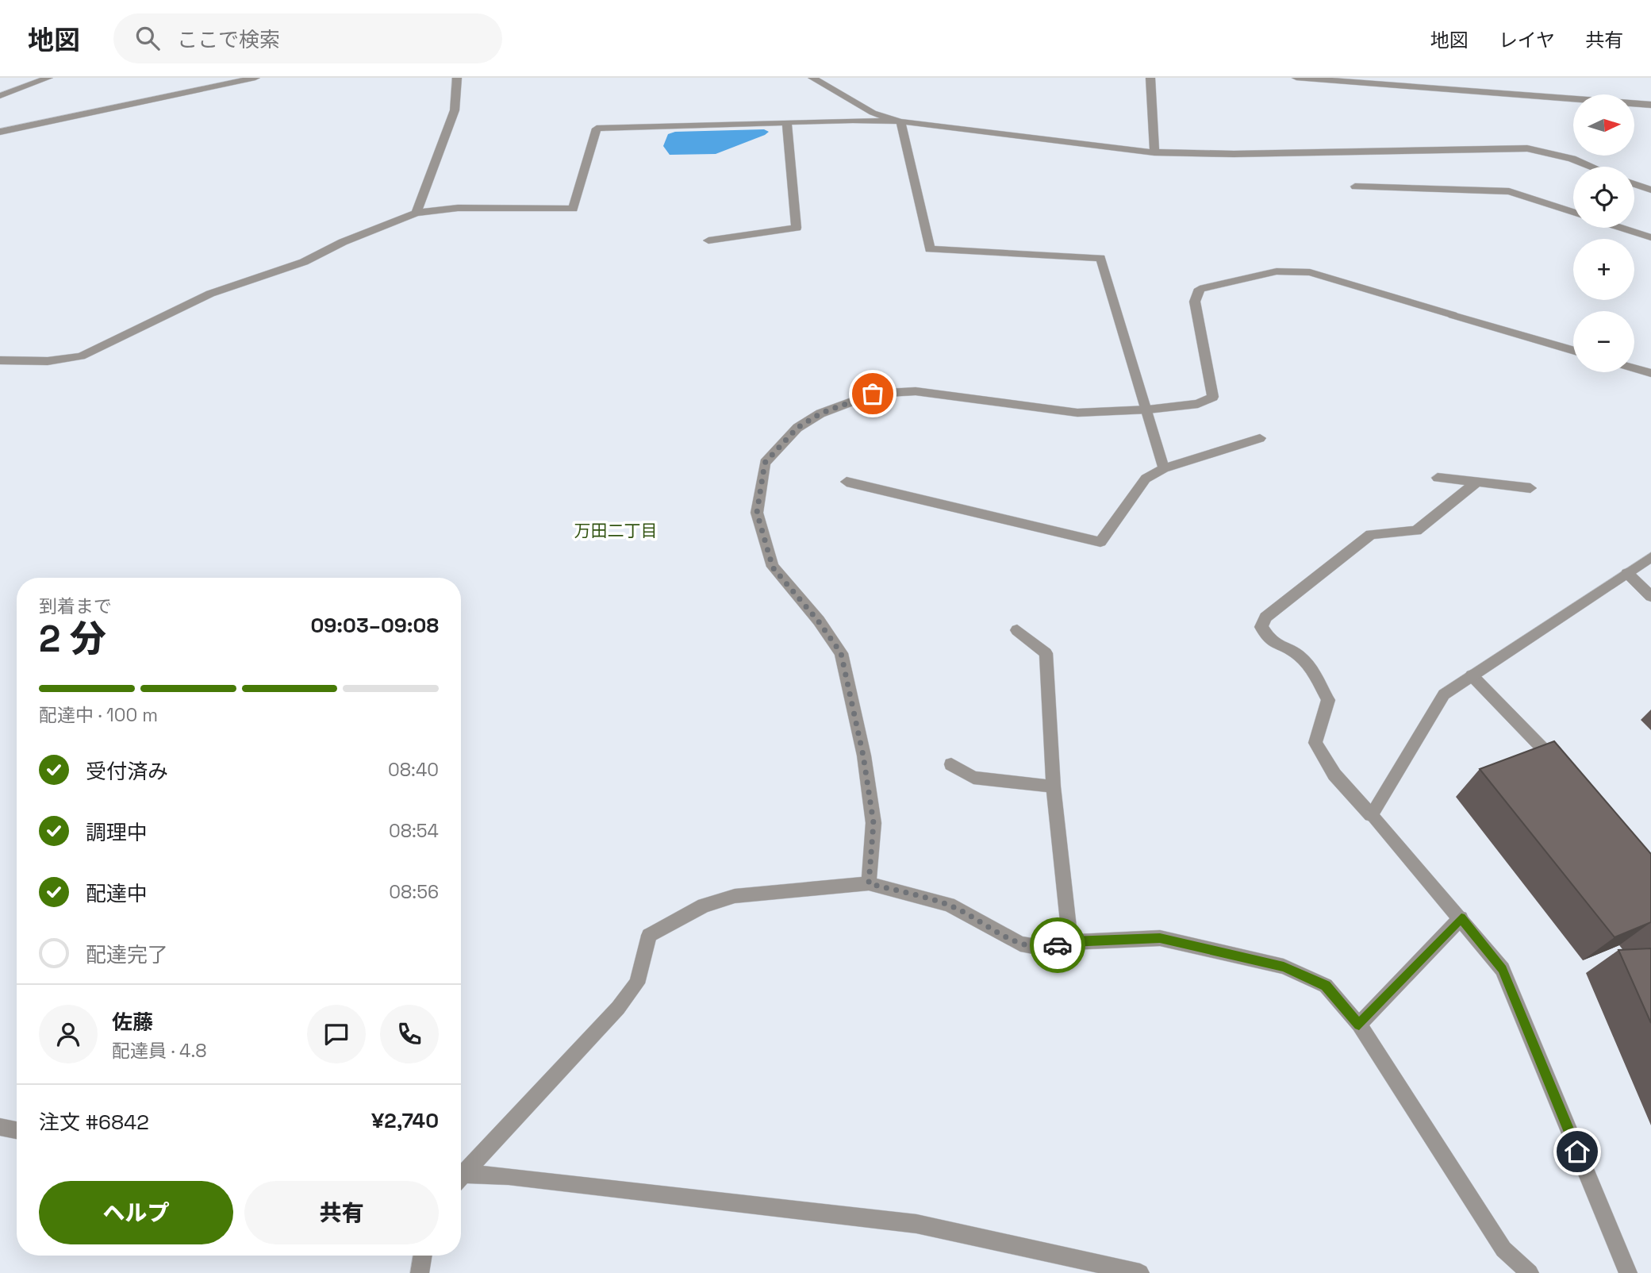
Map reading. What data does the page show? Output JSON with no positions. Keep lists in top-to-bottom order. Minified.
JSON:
{"districts":["万田二丁目"],"north":"right","page":{"header":"地図","search":"ここで検索","nav":["地図","レイヤ","共有"],"map_buttons":["+","−"],"heading":["2 分","到着まで","09:03–09:08"],"panel":["佐藤","配達員 · 4.8","注文 #6842","¥2,740"],"bar":"配達中 · 100 m","list":[["受付済み","08:40"],["調理中","08:54"],["配達中","08:56"],"配達完了"],"buttons":["ヘルプ","共有"]}}
